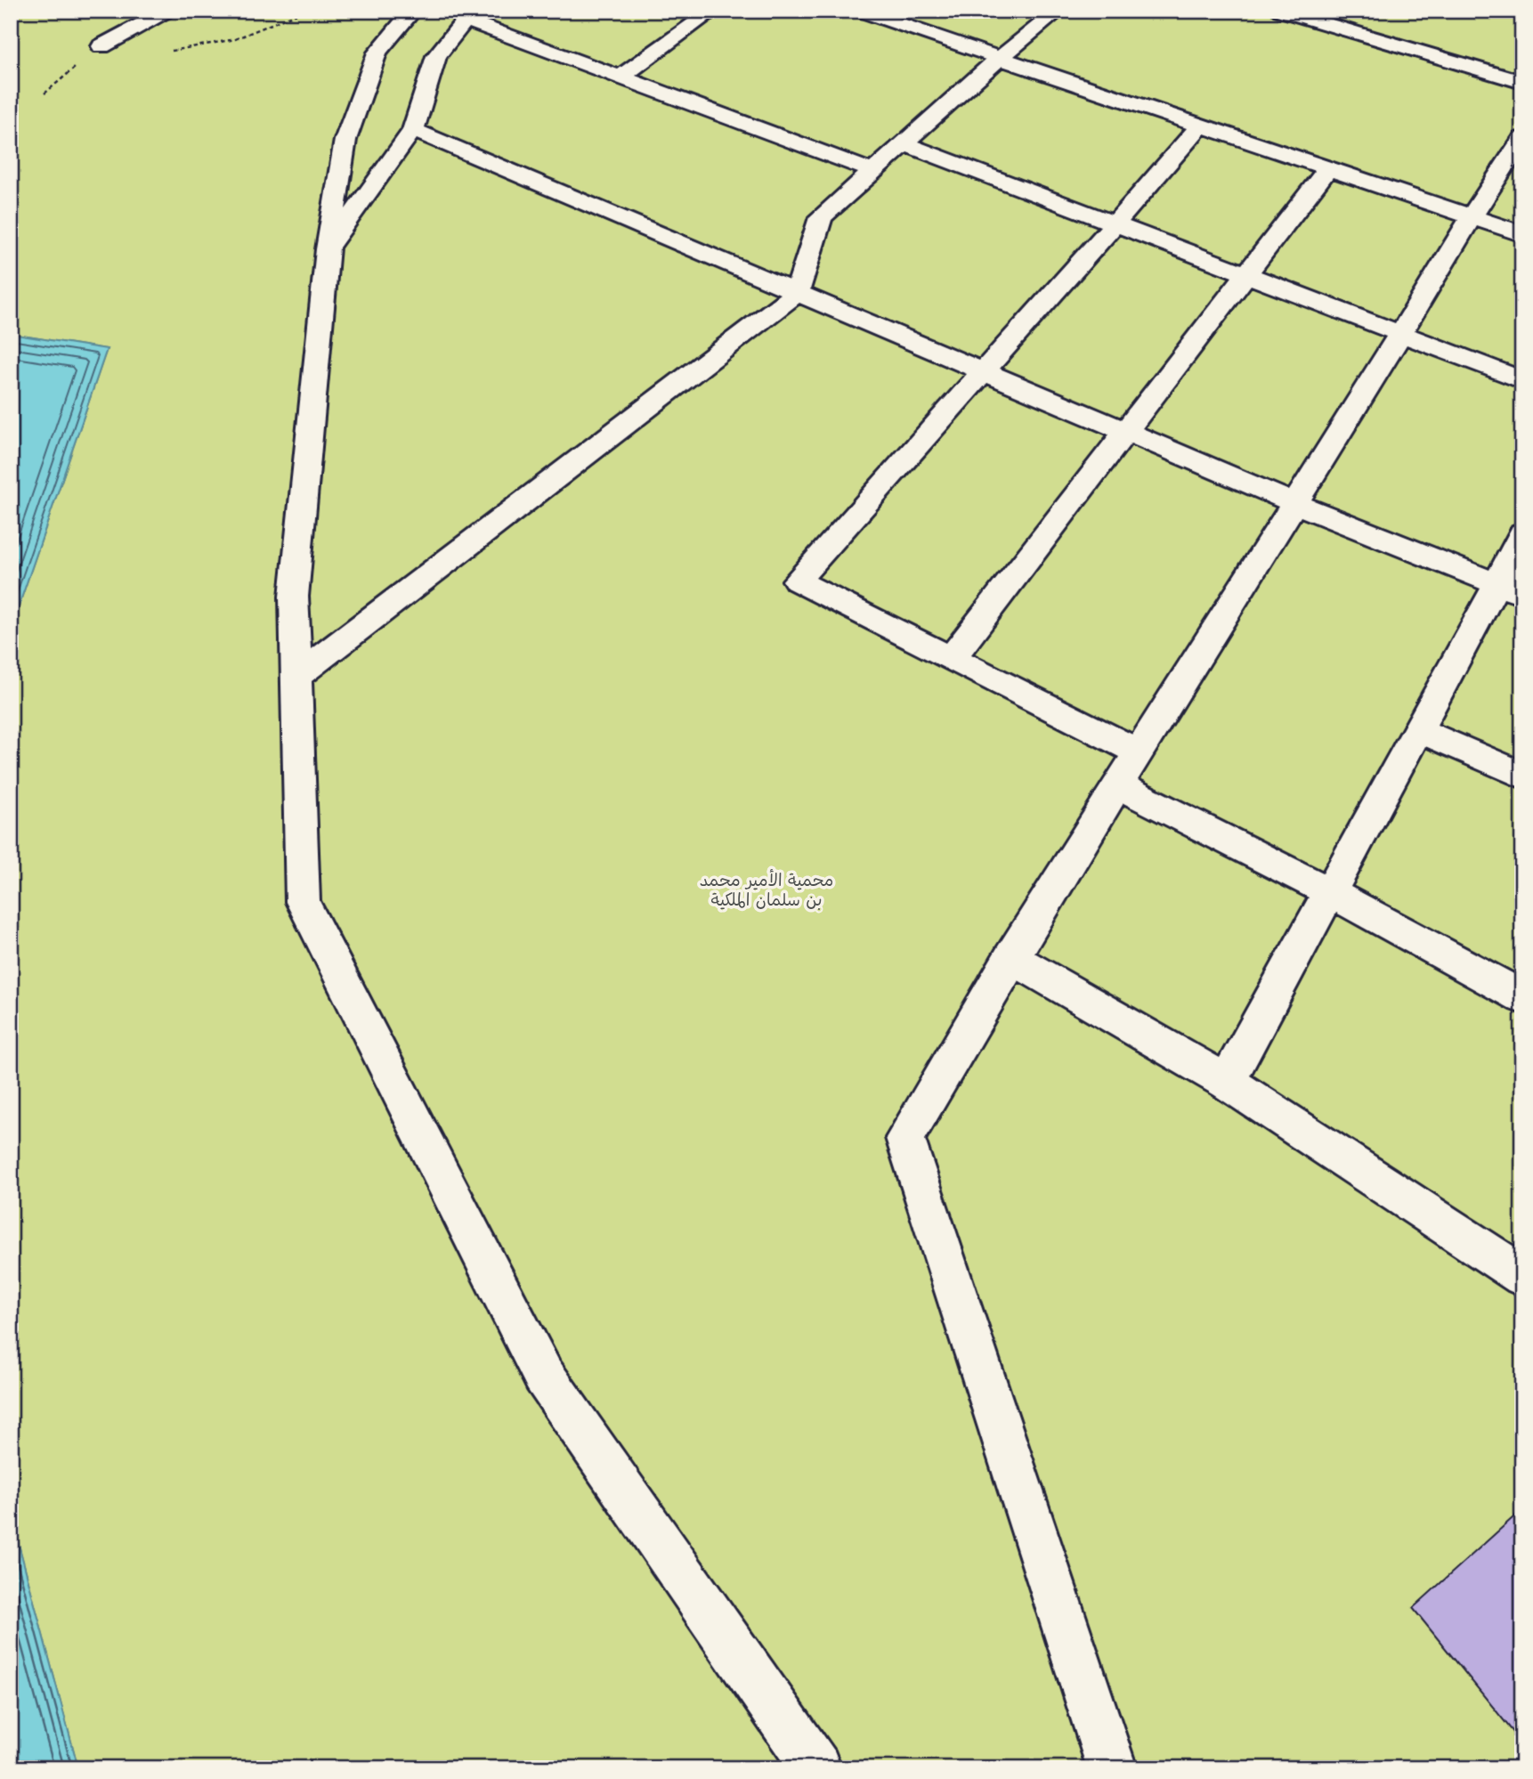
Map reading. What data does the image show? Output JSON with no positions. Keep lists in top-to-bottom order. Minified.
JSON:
{"parks":["محمية الأمير محمد بن سلمان الملكية"]}
